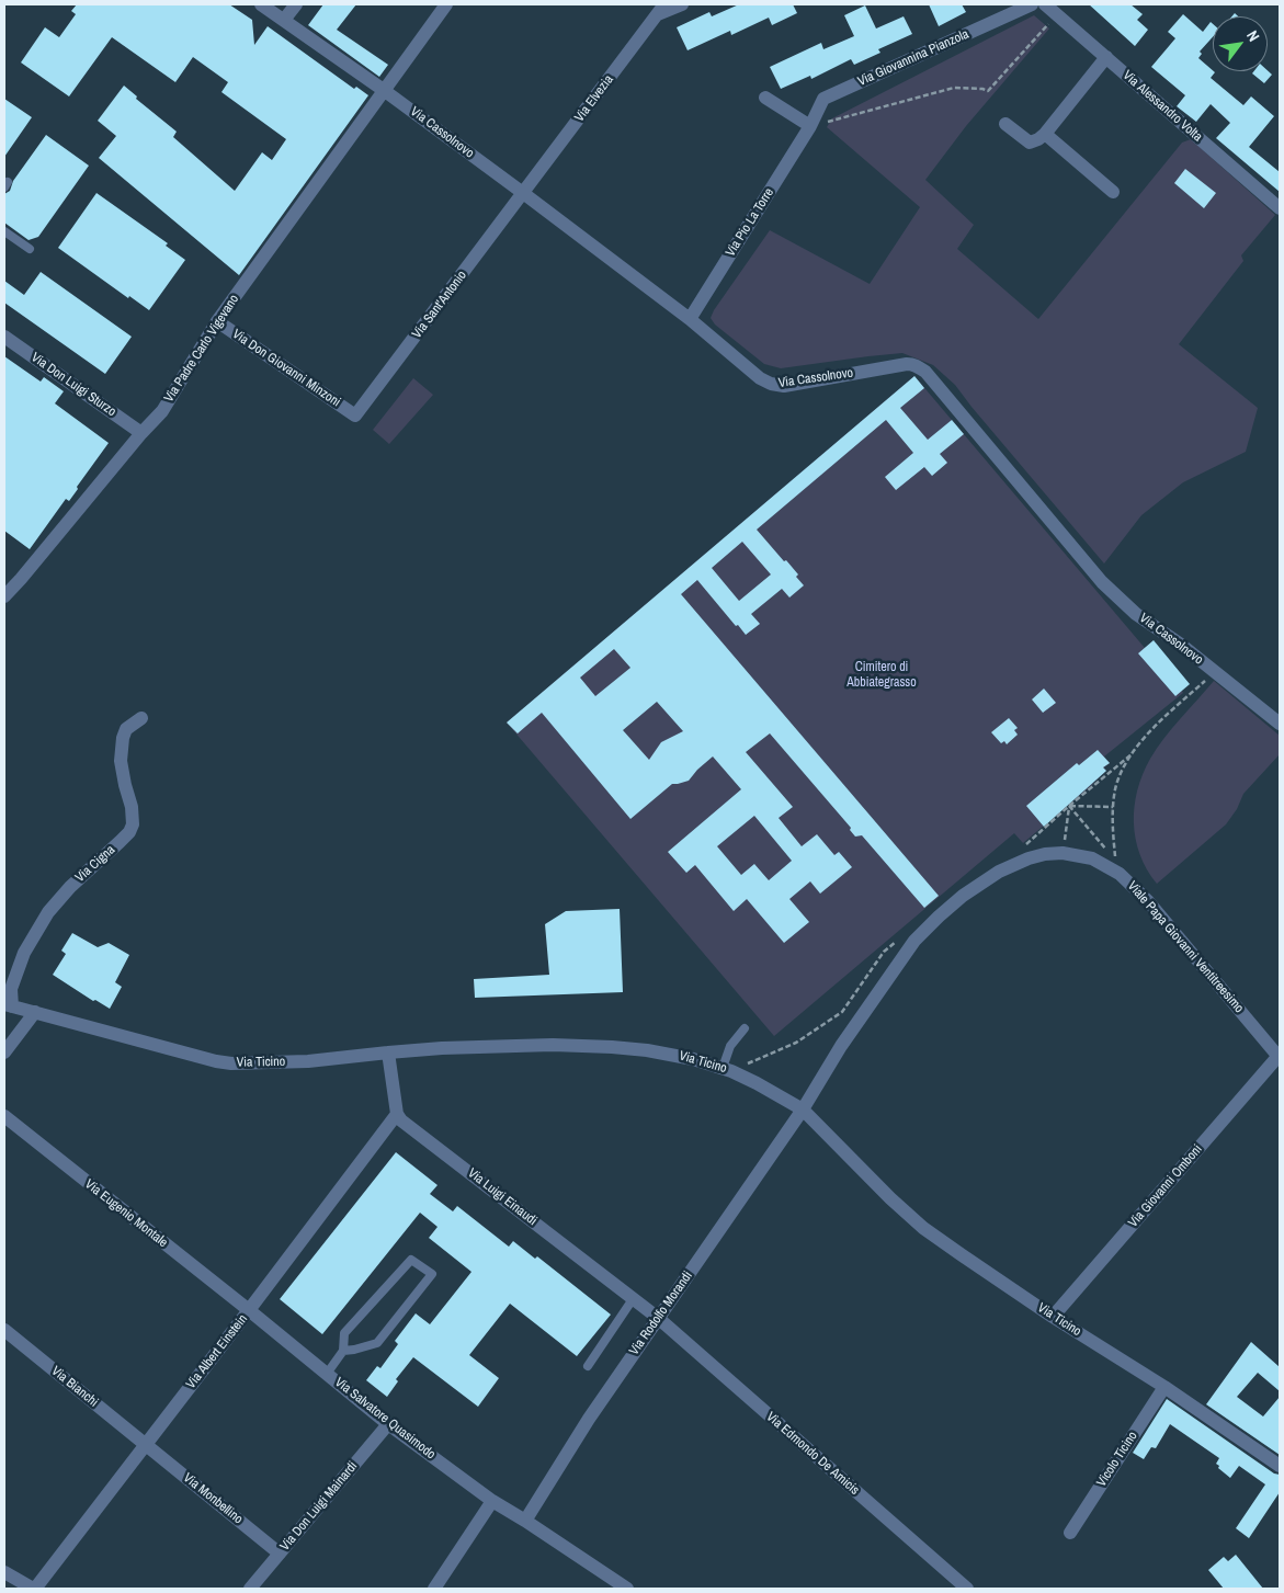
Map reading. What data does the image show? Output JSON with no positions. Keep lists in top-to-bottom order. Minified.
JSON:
{"streets":{"street":["Via Giovannina Pianzola","Via Elvezia","Via Alessandro Volta","Via Cassolnovo","Via Pio La Torre","Via Sant'Antonio","Via Padre Carlo Vigevano","Via Don Giovanni Minzoni","Via Don Luigi Sturzo","Via Cigna","Viale Papa Giovanni Ventitreesimo","Via Ticino","Via Giovanni Omboni","Via Luigi Einaudi","Via Eugenio Montale","Via Rodolfo Morandi","Via Albert Einstein","Via Bianchi","Via Salvatore Quasimodo","Via Edmondo De Amicis","Vicolo Ticino","Via Monbellino","Via Don Luigi Mainardi"]},"crossings":[["Via Giovannina Pianzola","Via Pio La Torre"],["Via Elvezia","Via Cassolnovo"],["Via Elvezia","Via Sant'Antonio"],["Via Cassolnovo","Via Pio La Torre"],["Via Cassolnovo","Via Sant'Antonio"],["Via Cassolnovo","Via Padre Carlo Vigevano"],["Via Sant'Antonio","Via Don Giovanni Minzoni"],["Via Padre Carlo Vigevano","Via Don Giovanni Minzoni"],["Via Padre Carlo Vigevano","Via Don Luigi Sturzo"],["Via Cigna","Via Ticino"],["Viale Papa Giovanni Ventitreesimo","Via Ticino"],["Viale Papa Giovanni Ventitreesimo","Via Giovanni Omboni"],["Viale Papa Giovanni Ventitreesimo","Via Rodolfo Morandi"],["Via Ticino","Via Giovanni Omboni"],["Via Ticino","Via Rodolfo Morandi"],["Via Ticino","Vicolo Ticino"],["Via Luigi Einaudi","Via Rodolfo Morandi"],["Via Luigi Einaudi","Via Albert Einstein"],["Via Luigi Einaudi","Via Edmondo De Amicis"],["Via Eugenio Montale","Via Albert Einstein"],["Via Eugenio Montale","Via Salvatore Quasimodo"],["Via Rodolfo Morandi","Via Salvatore Quasimodo"],["Via Rodolfo Morandi","Via Edmondo De Amicis"],["Via Albert Einstein","Via Bianchi"],["Via Albert Einstein","Via Salvatore Quasimodo"],["Via Albert Einstein","Via Monbellino"],["Via Bianchi","Via Monbellino"],["Via Salvatore Quasimodo","Via Don Luigi Mainardi"],["Via Monbellino","Via Don Luigi Mainardi"]],"parks":["Cimitero di Abbiategrasso"],"north":"top right"}
